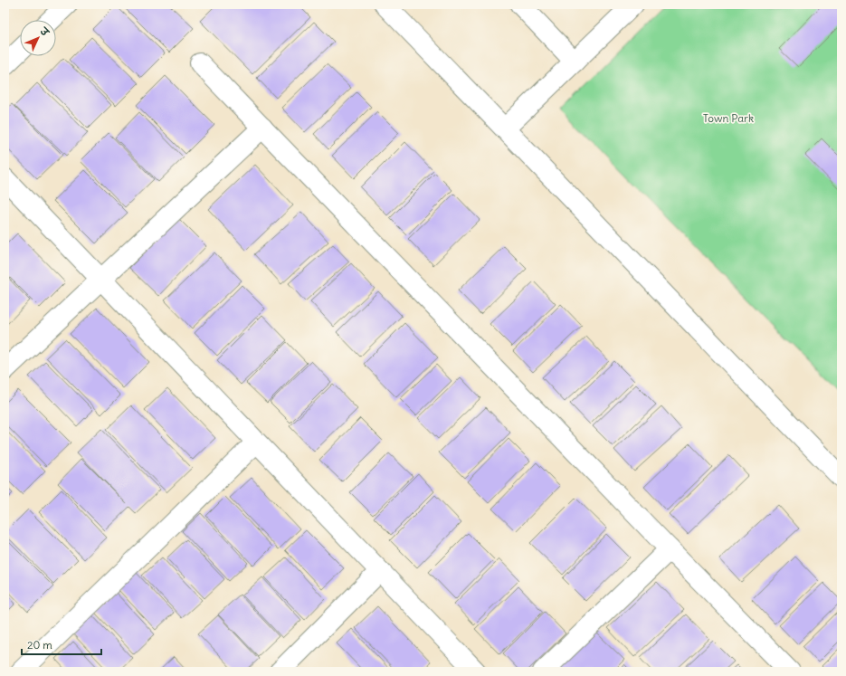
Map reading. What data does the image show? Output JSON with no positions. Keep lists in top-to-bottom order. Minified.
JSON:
{"parks":["Town Park"],"scale_bar":"20 m","north":"top right"}
